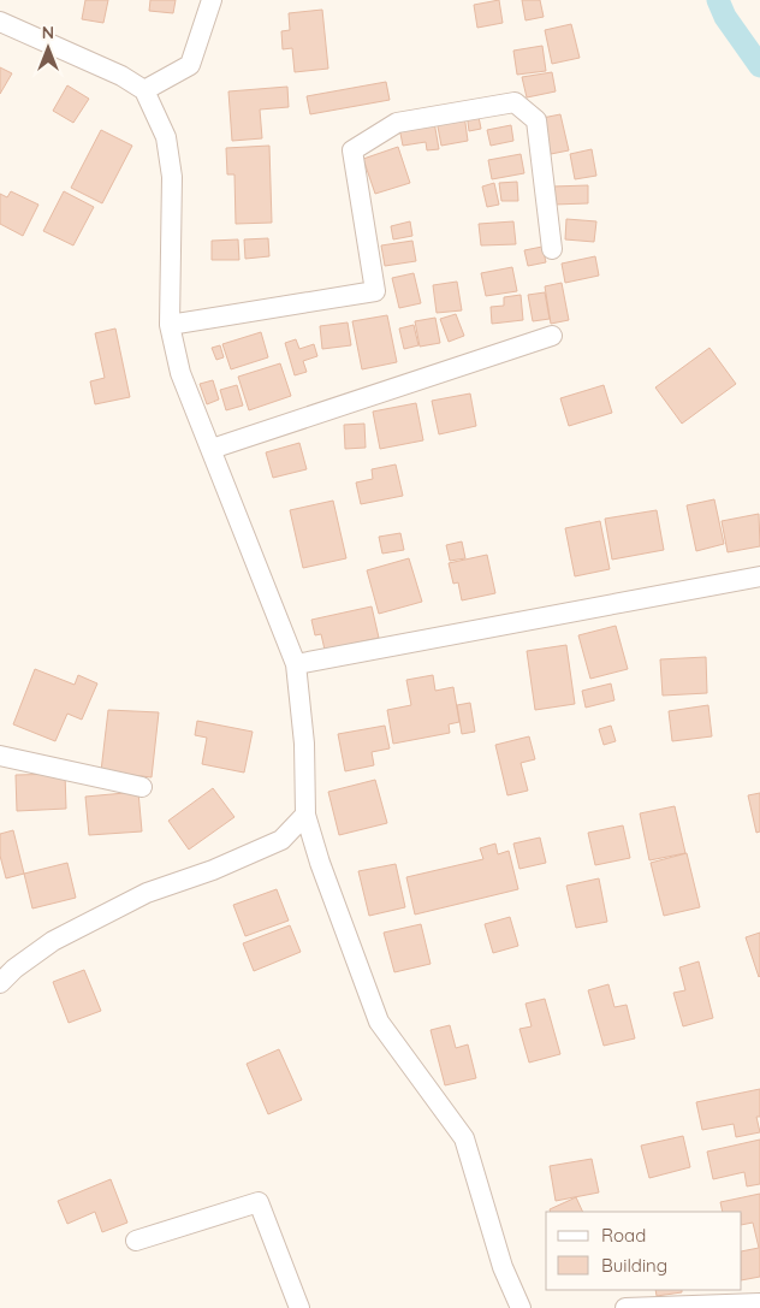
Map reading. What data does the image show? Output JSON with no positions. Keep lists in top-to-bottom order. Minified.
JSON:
{"legend":["Road","Building"],"north":"top"}
